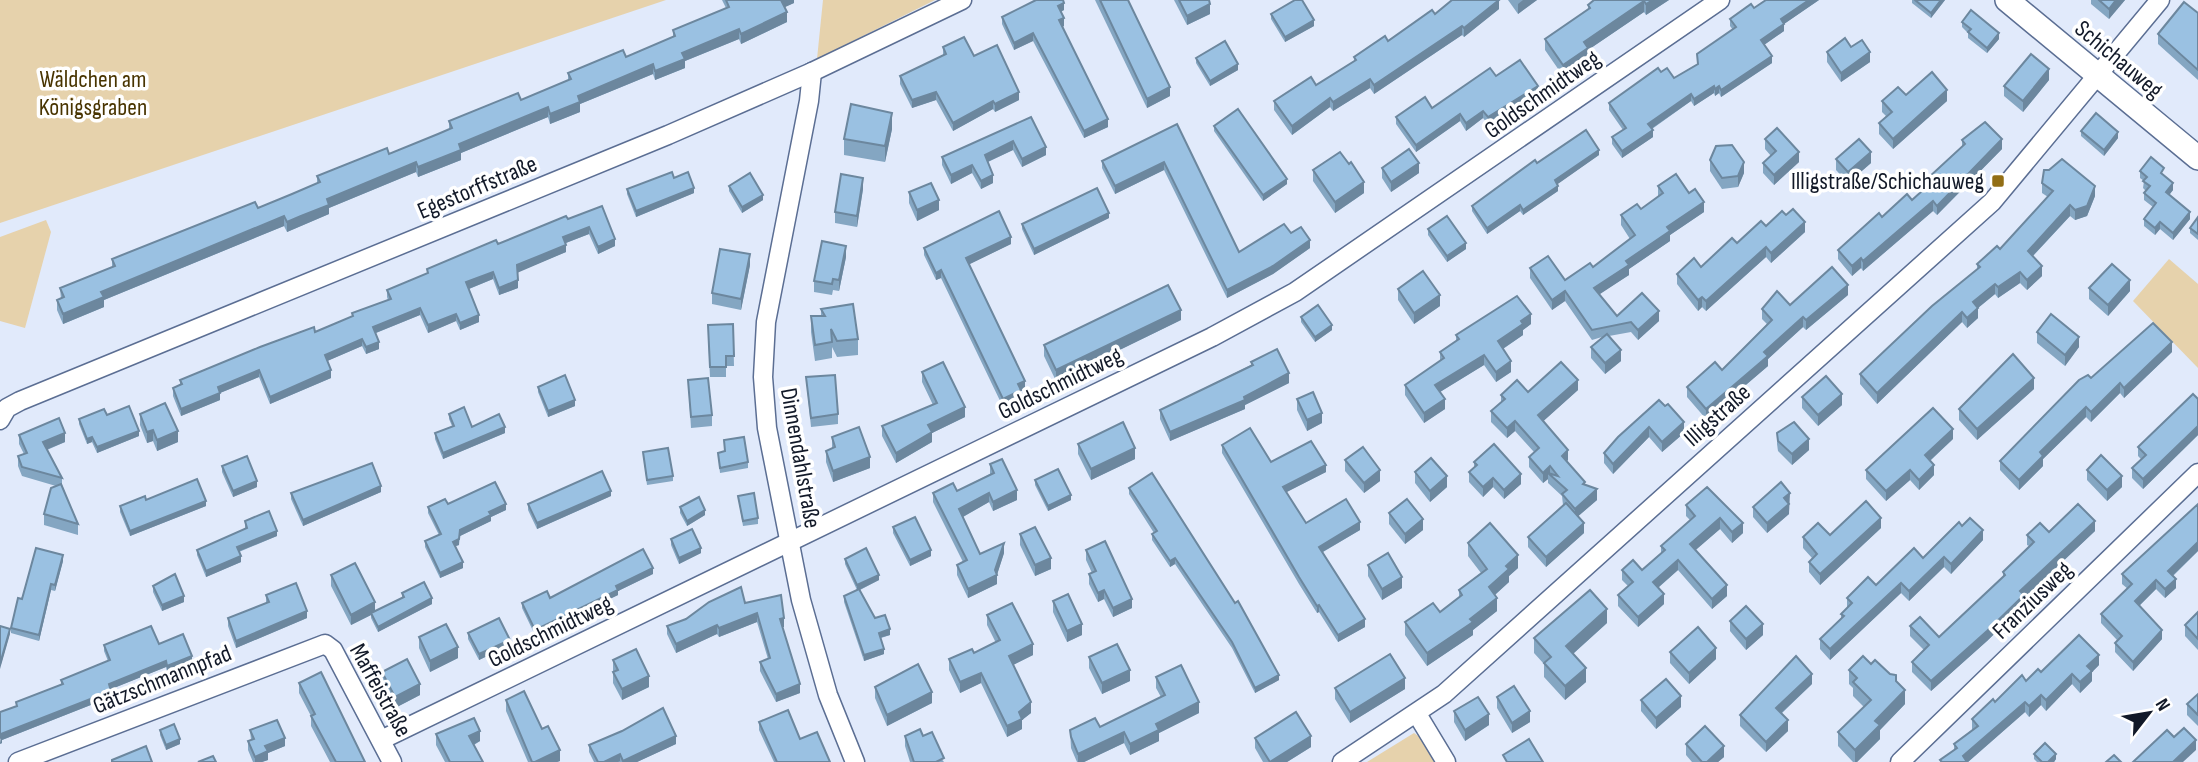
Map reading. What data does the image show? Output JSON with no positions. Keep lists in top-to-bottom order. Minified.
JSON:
{"streets":{"street":["Schichauweg","Goldschmidtweg","Egestorffstraße","Illigstraße","Dinnendahlstraße","Franziusweg","Gätzschmannpfad","Maffeistraße"]},"crossings":[["Schichauweg","Illigstraße"],["Goldschmidtweg","Dinnendahlstraße"],["Goldschmidtweg","Maffeistraße"],["Egestorffstraße","Dinnendahlstraße"],["Gätzschmannpfad","Maffeistraße"]],"parks":["Wäldchen am Königsgraben"],"places":{"transit":["Illigstraße/Schichauweg"]},"north":"top right"}
